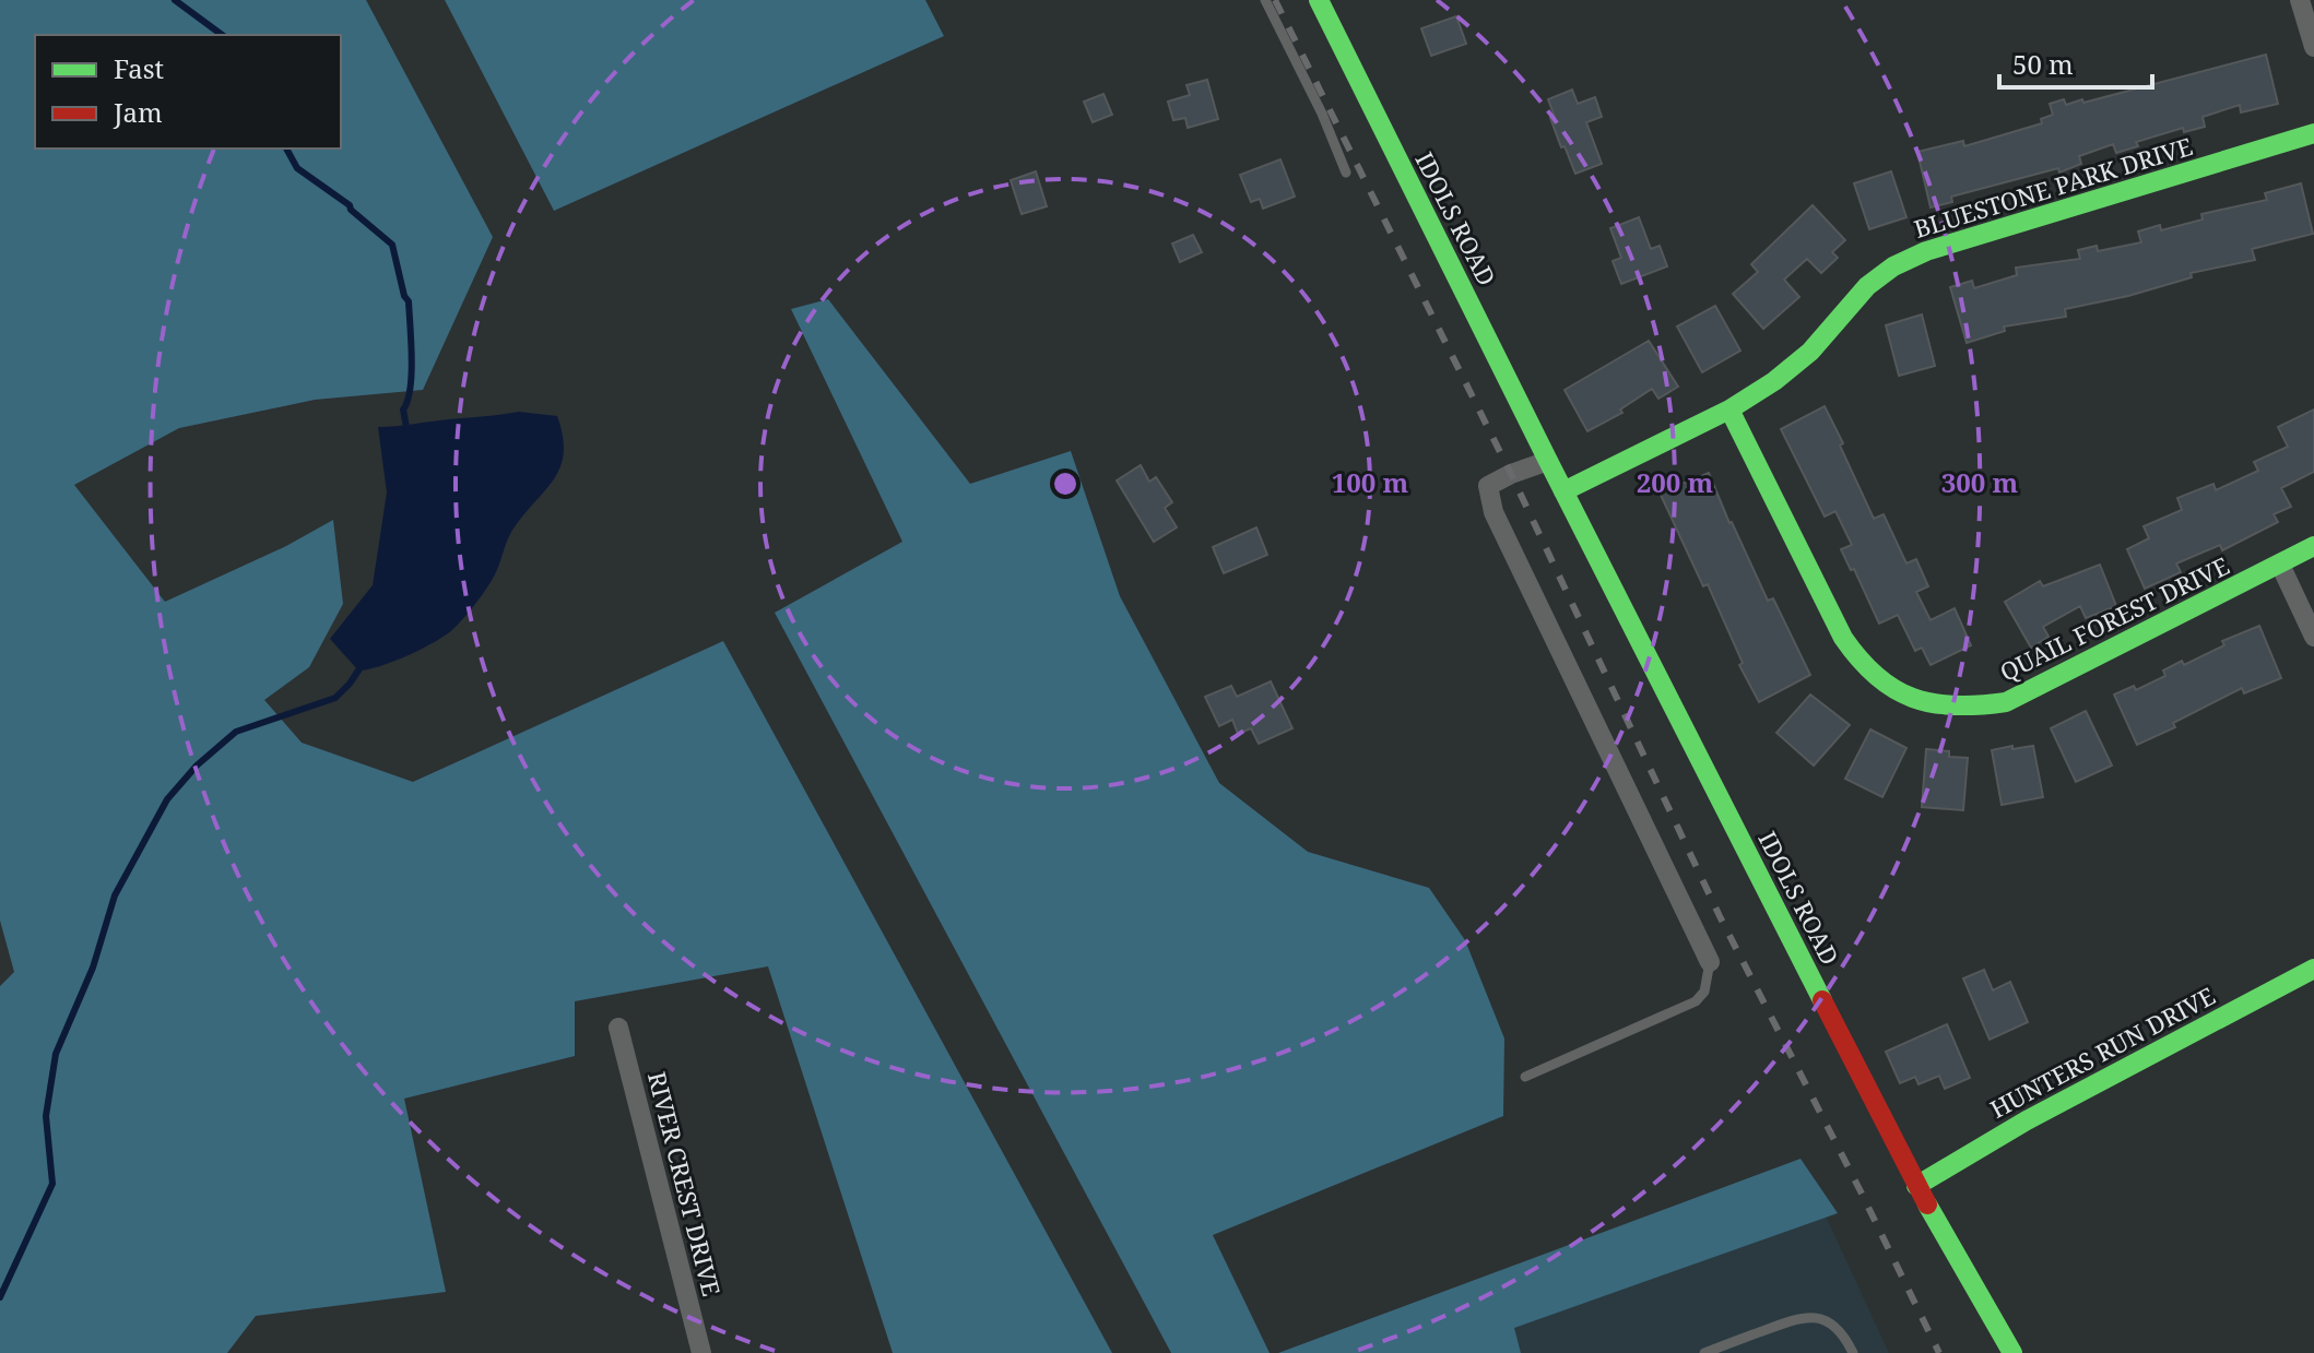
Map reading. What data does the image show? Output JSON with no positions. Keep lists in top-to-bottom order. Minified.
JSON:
{"streets":{"street":["BLUESTONE PARK DRIVE","IDOLS ROAD","QUAIL FOREST DRIVE","HUNTERS RUN DRIVE","RIVER CREST DRIVE"]},"crossings":[["BLUESTONE PARK DRIVE","IDOLS ROAD"],["BLUESTONE PARK DRIVE","QUAIL FOREST DRIVE"],["IDOLS ROAD","HUNTERS RUN DRIVE"]],"legend":["Fast","Jam"],"scale_bar":"50 m","rings":["100 m","200 m","300 m"]}
